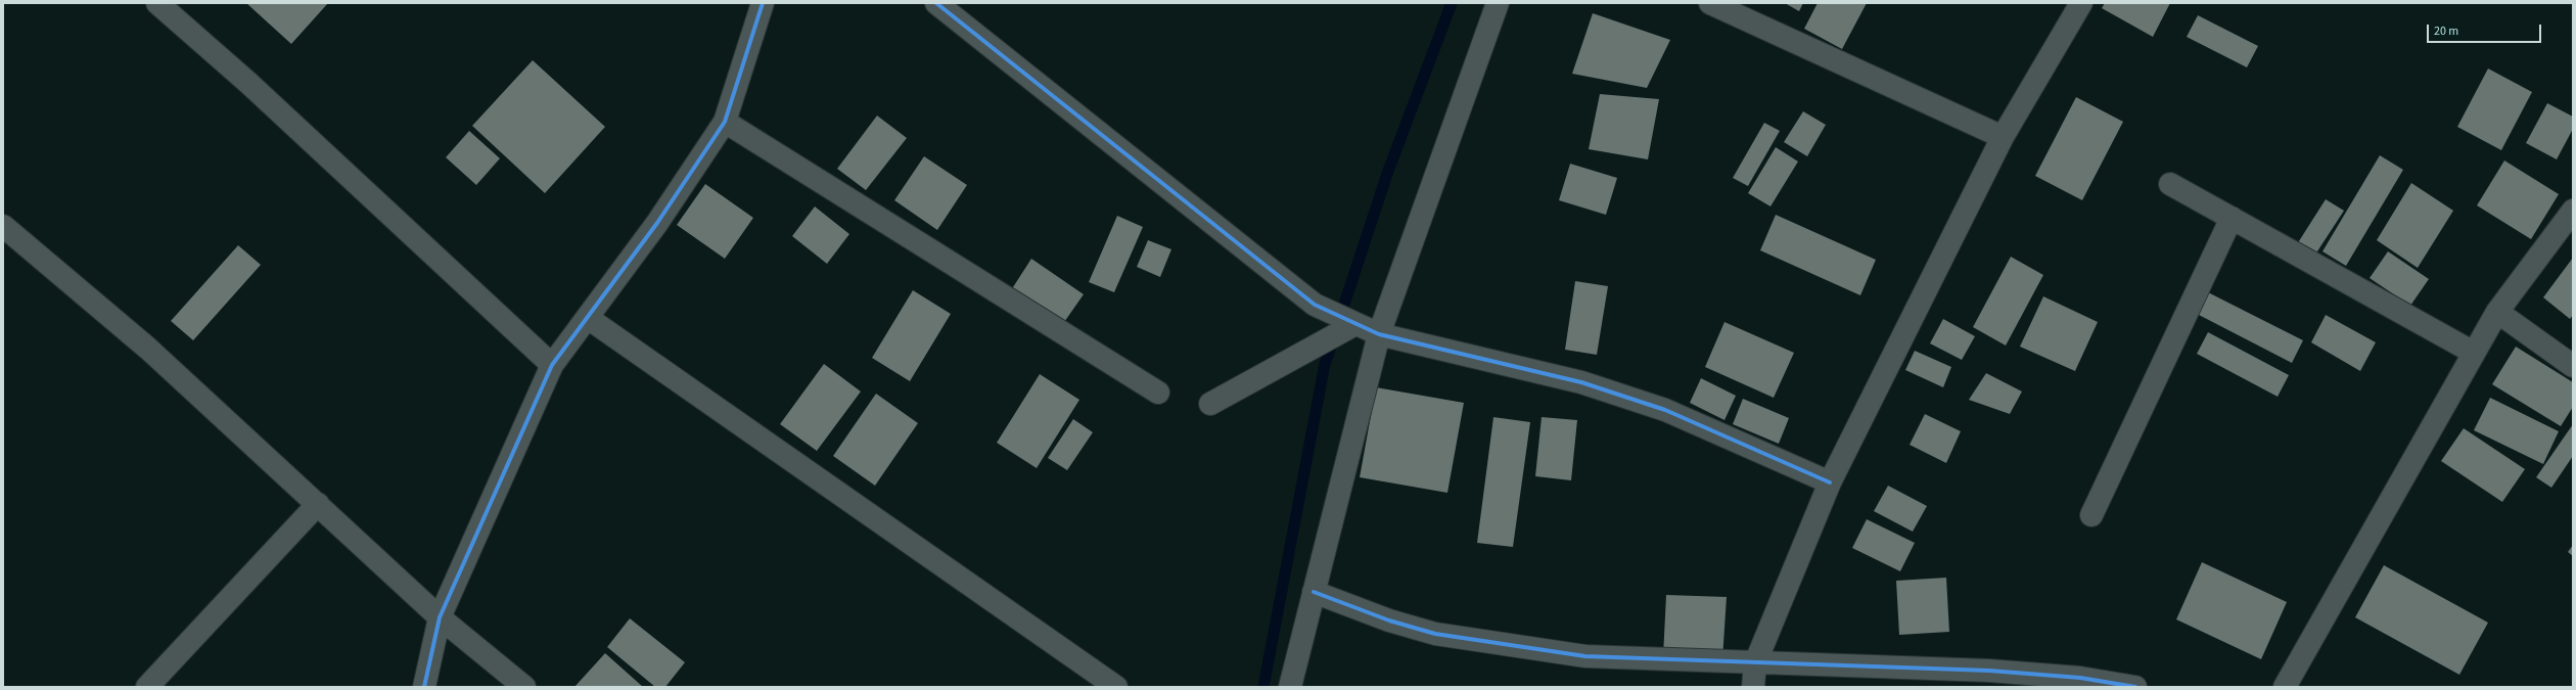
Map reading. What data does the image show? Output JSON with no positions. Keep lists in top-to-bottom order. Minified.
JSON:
{"scale_bar":"20 m"}
